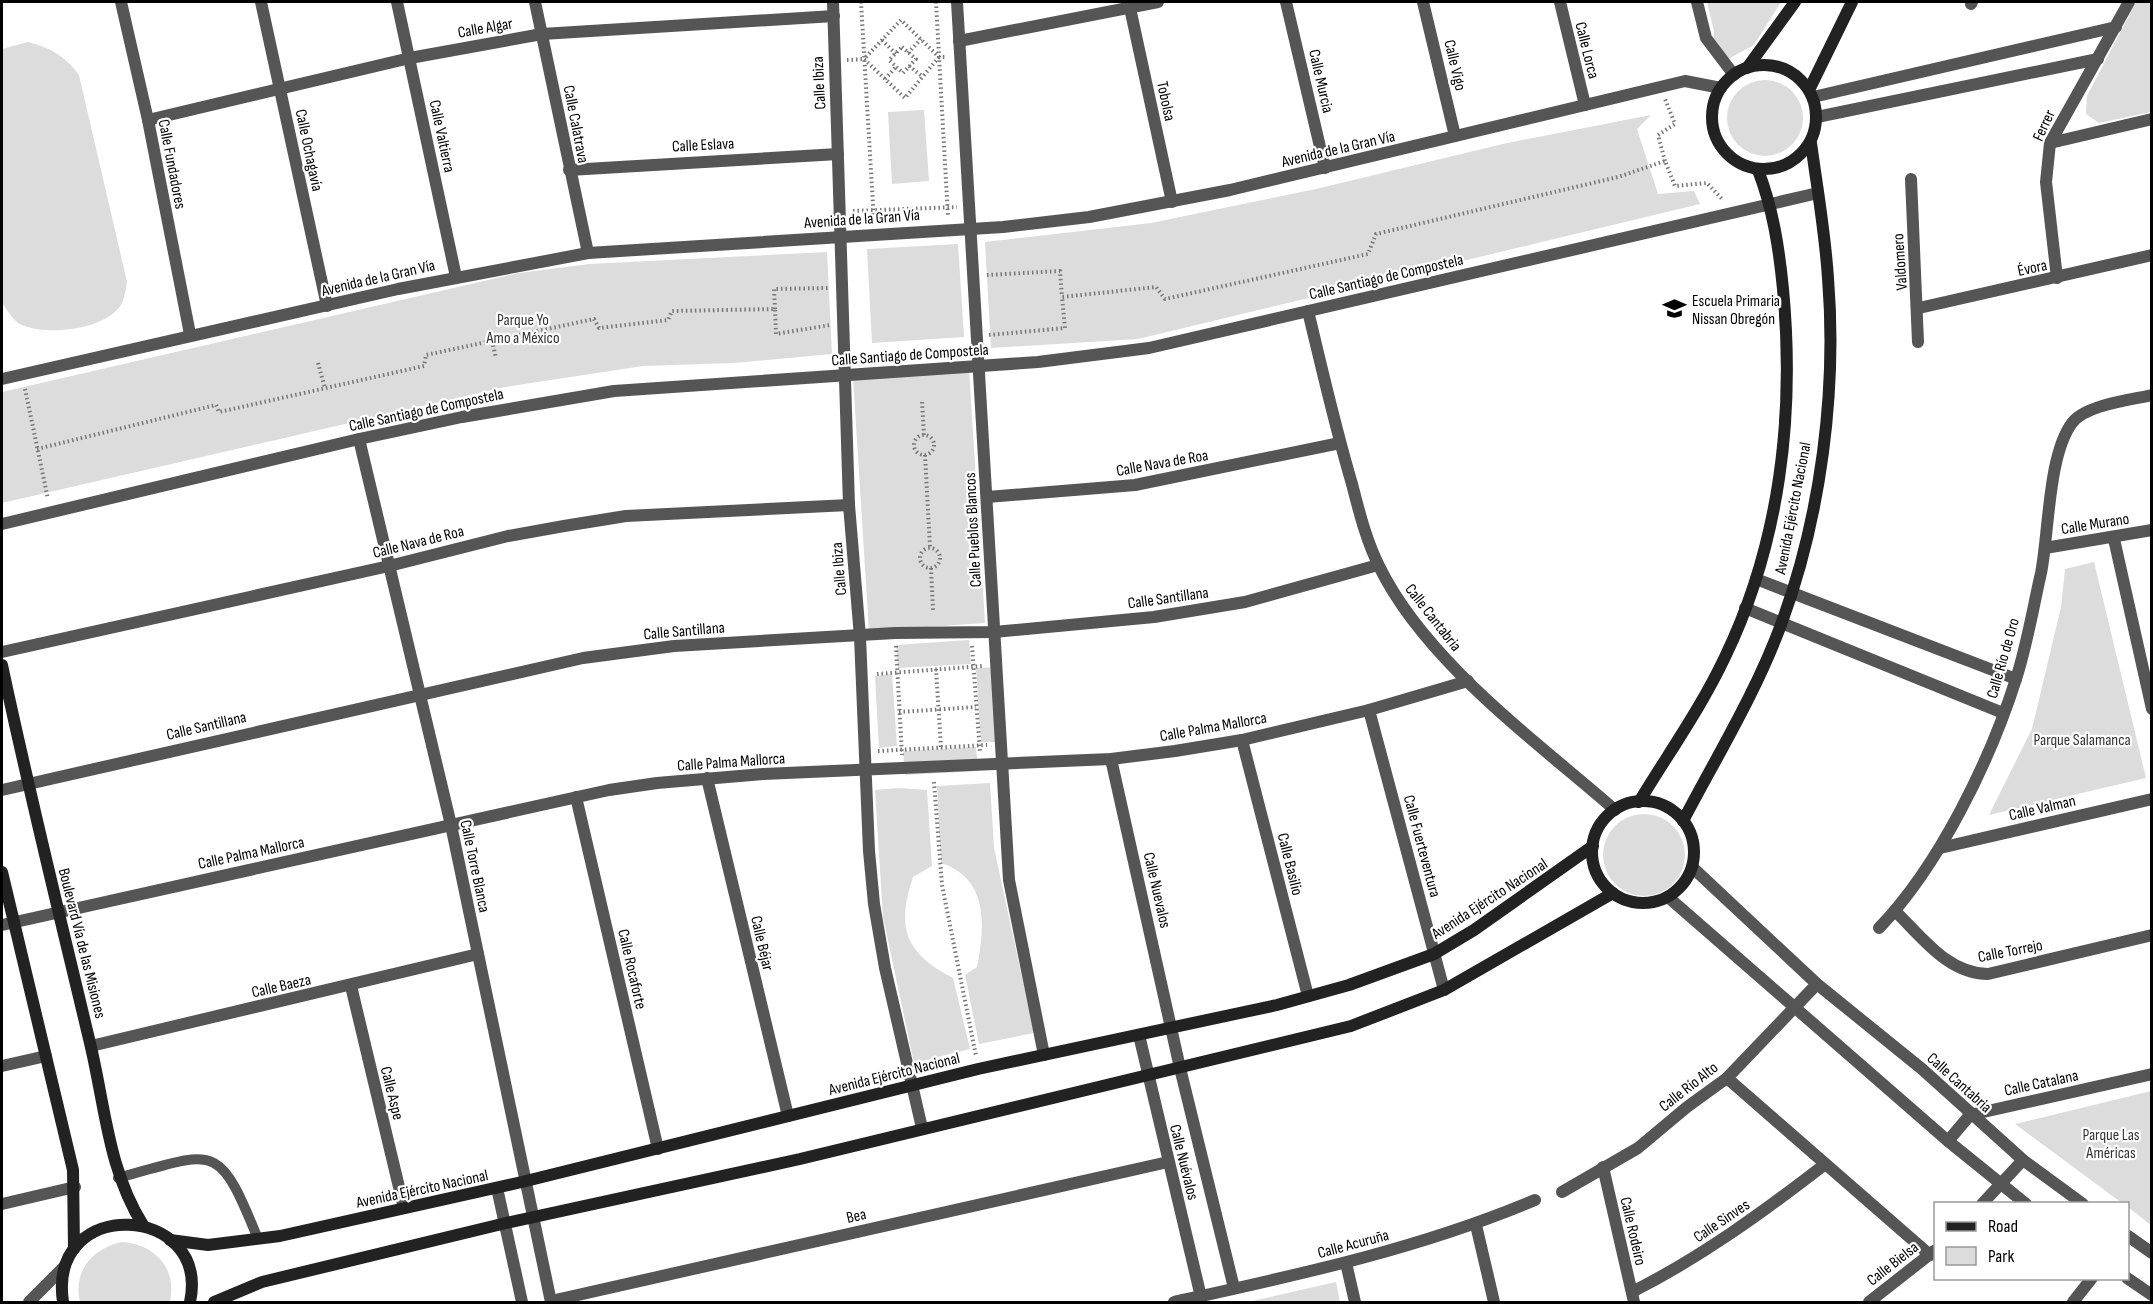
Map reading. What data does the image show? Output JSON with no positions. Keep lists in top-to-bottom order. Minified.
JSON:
{"streets":{"street":["Calle Algar","Calle Lorca","Calle Vigo","Calle Murcia","Calle Ibiza","Tobolsa","Calle Calatrava","Ferrer","Calle Valtierra","Calle Eslava","Avenida de la Gran Vía","Calle Ochagavía","Calle Fundadores","Valdomero","Évora","Calle Santiago de Compostela","Calle Nava de Roa","Avenida Ejército Nacional","Calle Murano","Calle Pueblos Blancos","Calle Santillana","Calle Cantabria","Calle Río de Oro","Calle Palma Mallorca","Calle Valman","Calle Fuerteventura","Calle Basilio","Calle Torre Blanca","Calle Nuevalos","Boulevard Vía de las Misiones","Calle Béjar","Calle Torrejo","Calle Rocaforte","Calle Baeza","Calle Catalana","Calle Río Alto","Calle Aspe","Calle Nuévalos","Bea","Calle Sinves","Calle Rodeiro","Calle Acuruña","Calle Bielsa"]},"crossings":[["Calle Algar","Calle Ibiza"],["Calle Algar","Calle Calatrava"],["Calle Algar","Calle Valtierra"],["Calle Algar","Calle Ochagavía"],["Calle Algar","Calle Fundadores"],["Calle Lorca","Avenida de la Gran Vía"],["Calle Vigo","Avenida de la Gran Vía"],["Calle Murcia","Avenida de la Gran Vía"],["Calle Ibiza","Calle Eslava"],["Calle Ibiza","Avenida de la Gran Vía"],["Calle Ibiza","Calle Santiago de Compostela"],["Calle Ibiza","Calle Nava de Roa"],["Calle Ibiza","Avenida Ejército Nacional"],["Calle Ibiza","Calle Santillana"],["Calle Ibiza","Calle Palma Mallorca"],["Tobolsa","Avenida de la Gran Vía"],["Calle Calatrava","Calle Eslava"],["Calle Calatrava","Avenida de la Gran Vía"],["Ferrer","Évora"],["Calle Valtierra","Avenida de la Gran Vía"],["Avenida de la Gran Vía","Calle Ochagavía"],["Avenida de la Gran Vía","Calle Fundadores"],["Avenida de la Gran Vía","Avenida Ejército Nacional"],["Avenida de la Gran Vía","Calle Pueblos Blancos"],["Valdomero","Évora"],["Calle Santiago de Compostela","Avenida Ejército Nacional"],["Calle Santiago de Compostela","Calle Pueblos Blancos"],["Calle Santiago de Compostela","Calle Cantabria"],["Calle Santiago de Compostela","Calle Torre Blanca"],["Calle Nava de Roa","Calle Pueblos Blancos"],["Calle Nava de Roa","Calle Cantabria"],["Calle Nava de Roa","Calle Torre Blanca"],["Avenida Ejército Nacional","Calle Pueblos Blancos"],["Avenida Ejército Nacional","Calle Cantabria"],["Avenida Ejército Nacional","Calle Fuerteventura"],["Avenida Ejército Nacional","Calle Basilio"],["Avenida Ejército Nacional","Calle Torre Blanca"],["Avenida Ejército Nacional","Calle Nuevalos"],["Avenida Ejército Nacional","Calle Béjar"],["Avenida Ejército Nacional","Calle Rocaforte"],["Avenida Ejército Nacional","Calle Aspe"],["Avenida Ejército Nacional","Calle Nuévalos"],["Calle Murano","Calle Río de Oro"],["Calle Pueblos Blancos","Calle Santillana"],["Calle Pueblos Blancos","Calle Palma Mallorca"],["Calle Santillana","Calle Cantabria"],["Calle Santillana","Calle Torre Blanca"],["Calle Santillana","Boulevard Vía de las Misiones"],["Calle Cantabria","Calle Palma Mallorca"],["Calle Cantabria","Calle Catalana"],["Calle Cantabria","Calle Río Alto"],["Calle Río de Oro","Calle Valman"],["Calle Río de Oro","Calle Torrejo"],["Calle Palma Mallorca","Calle Fuerteventura"],["Calle Palma Mallorca","Calle Basilio"],["Calle Palma Mallorca","Calle Torre Blanca"],["Calle Palma Mallorca","Calle Nuevalos"],["Calle Palma Mallorca","Boulevard Vía de las Misiones"],["Calle Palma Mallorca","Calle Béjar"],["Calle Palma Mallorca","Calle Rocaforte"],["Calle Torre Blanca","Calle Baeza"],["Calle Torre Blanca","Bea"],["Boulevard Vía de las Misiones","Calle Baeza"],["Calle Baeza","Calle Aspe"],["Calle Río Alto","Calle Rodeiro"],["Calle Nuévalos","Bea"],["Calle Nuévalos","Calle Acuruña"],["Calle Sinves","Calle Rodeiro"]],"parks":["Parque Yo Amo a México","Parque Salamanca","Parque Las Américas"],"places":{"school or university":["Escuela Primaria Nissan Obregón"]},"legend":["Road","Park"]}
